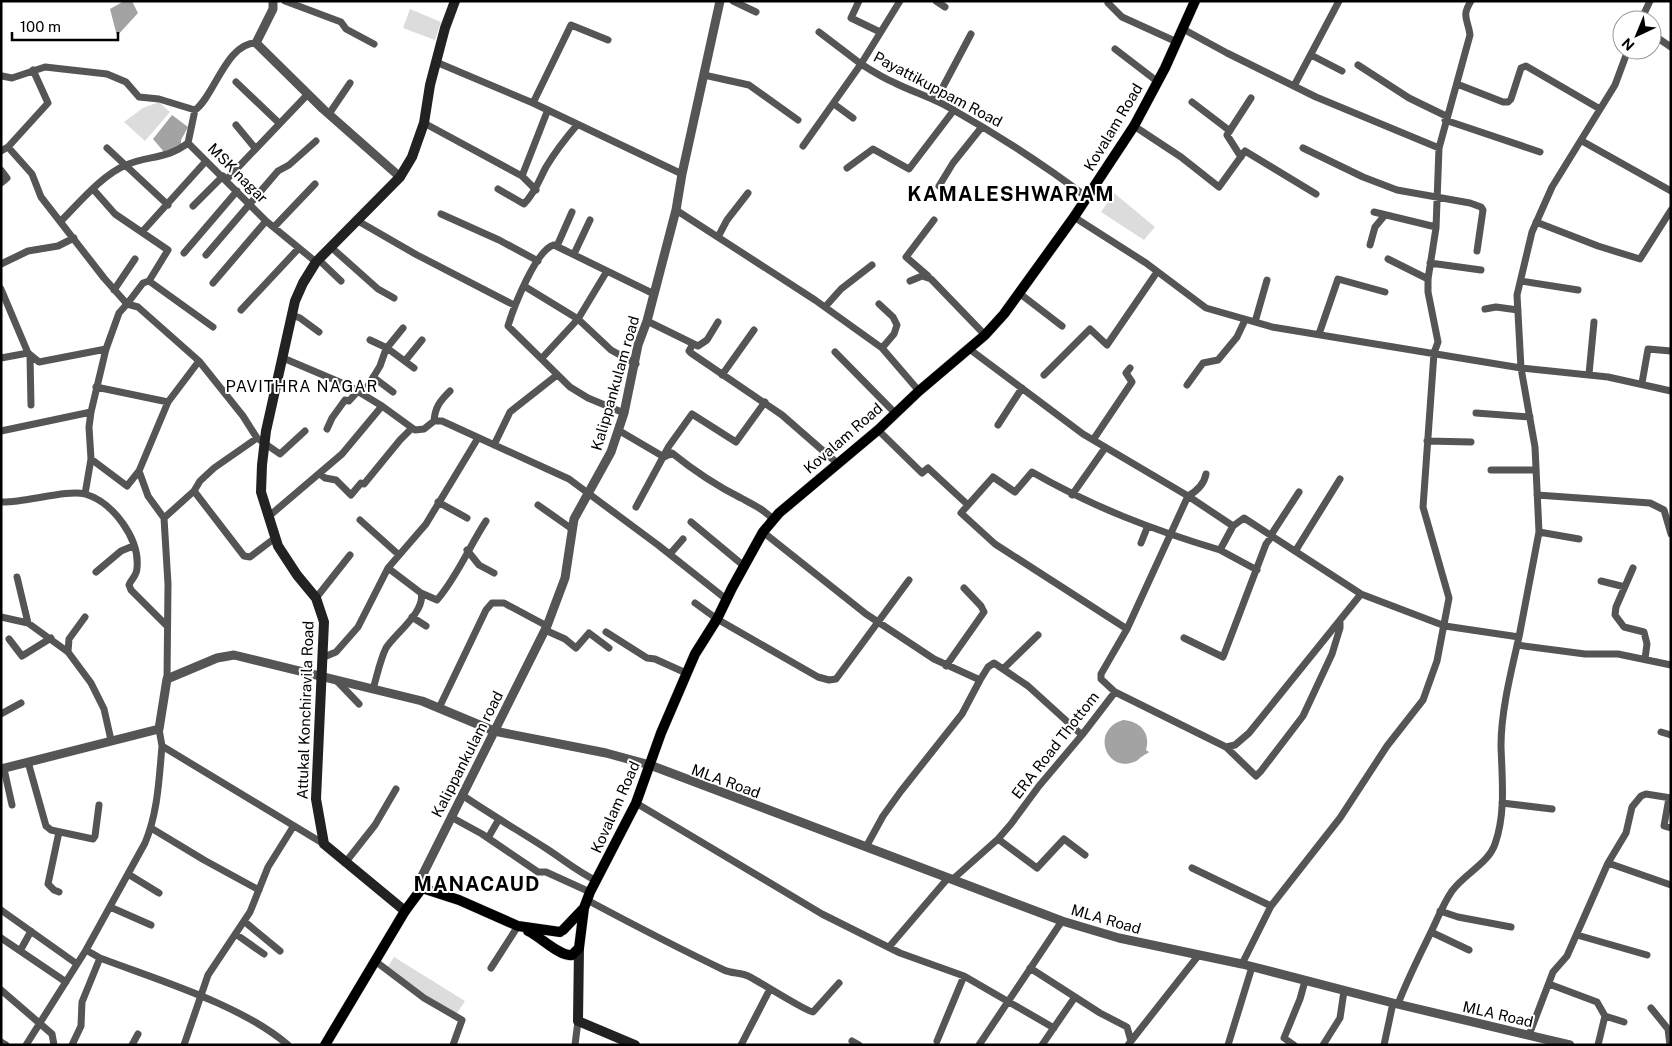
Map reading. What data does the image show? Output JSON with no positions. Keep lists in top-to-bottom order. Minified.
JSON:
{"streets":{"main road":["Kovalam Road","Attukal Konchiravila Road"],"street":["Payattikuppam Road","MSK nagar","Kalippankulam road","ERA Road Thottom","MLA Road"]},"crossings":[["Payattikuppam Road","Kovalam Road"],["Kovalam Road","MLA Road"],["MSK nagar","Attukal Konchiravila Road"],["Kalippankulam road","MLA Road"],["Attukal Konchiravila Road","MLA Road"],["ERA Road Thottom","MLA Road"]],"districts":["KAMALESHWARAM","PAVITHRA NAGAR","MANACAUD"],"scale_bar":"100 m","north":"bottom left"}
